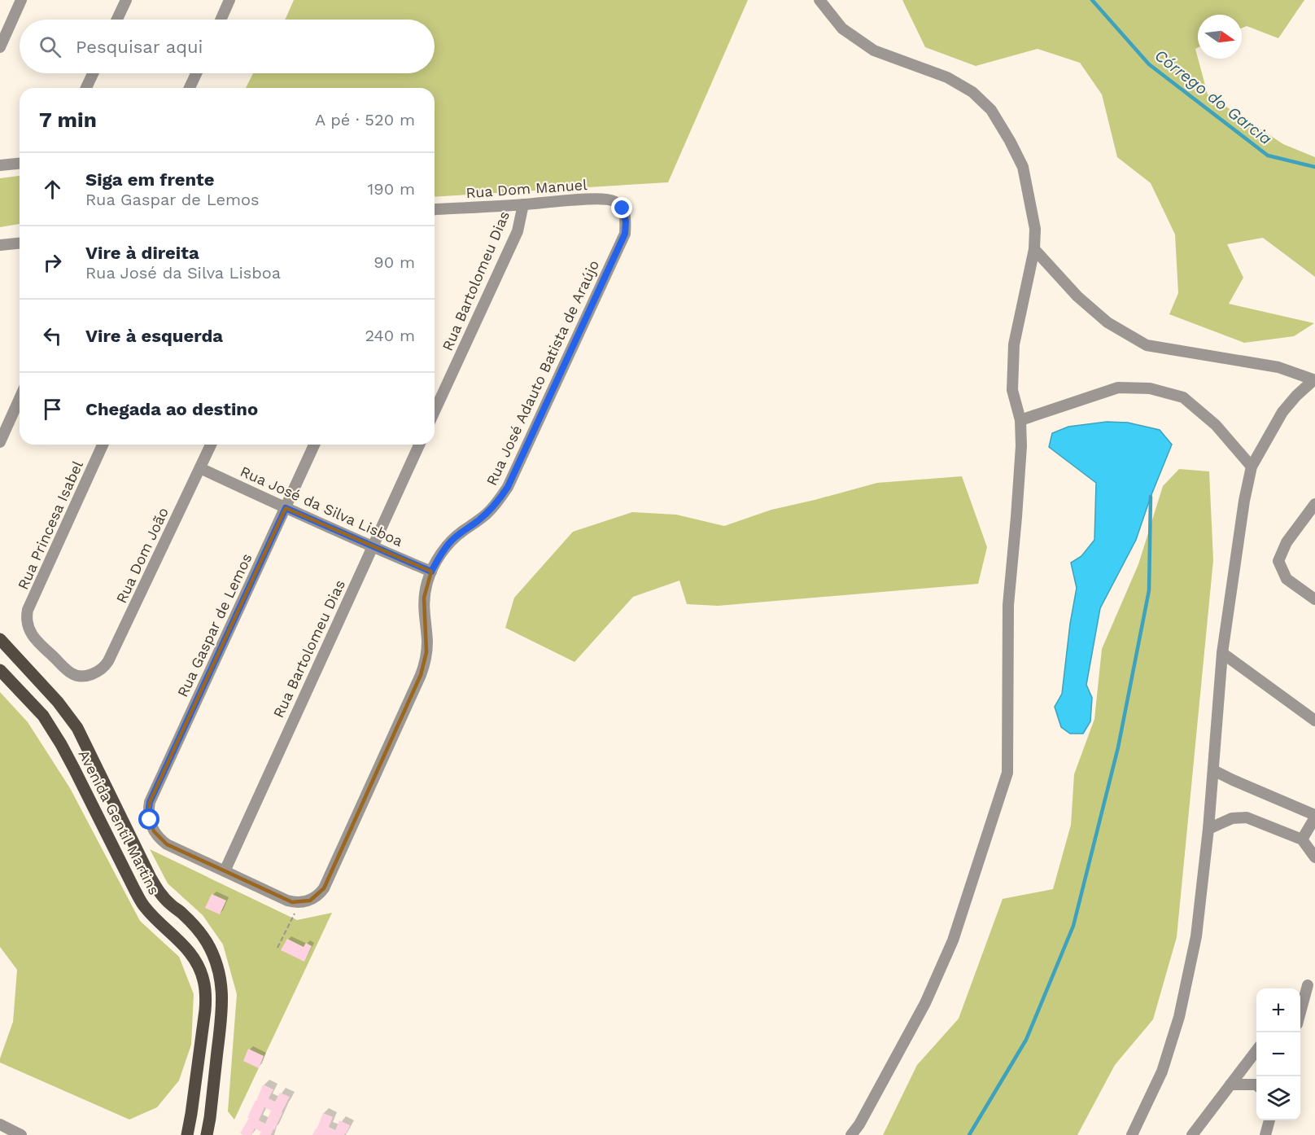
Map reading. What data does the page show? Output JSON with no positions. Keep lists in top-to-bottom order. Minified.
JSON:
{"streets":{"main road":["Avenida Gentil Martins"],"street":["Rua Dom Manuel","Rua Bartolomeu Dias","Rua José Adauto Batista de Araújo","Rua José da Silva Lisboa","Rua Princesa Isabel","Rua Dom João","Rua Gaspar de Lemos"]},"crossings":[["Rua Dom Manuel","Rua Bartolomeu Dias"],["Rua Dom Manuel","Rua José Adauto Batista de Araújo"],["Rua Bartolomeu Dias","Rua José da Silva Lisboa"],["Rua Bartolomeu Dias","Rua Gaspar de Lemos"],["Rua José Adauto Batista de Araújo","Rua José da Silva Lisboa"],["Rua José da Silva Lisboa","Rua Dom João"],["Rua José da Silva Lisboa","Rua Gaspar de Lemos"],["Rua Princesa Isabel","Rua Dom João"]],"water":["Córrego do Garcia"],"north":"right","page":{"search":"Pesquisar aqui","heading":["7 min","A pé · 520 m"],"list":[["Siga em frente","Rua Gaspar de Lemos","190 m"],["Vire à direita","Rua José da Silva Lisboa","90 m"],["Vire à esquerda","240 m"],"Chegada ao destino"],"map_buttons":["+","−"]}}
